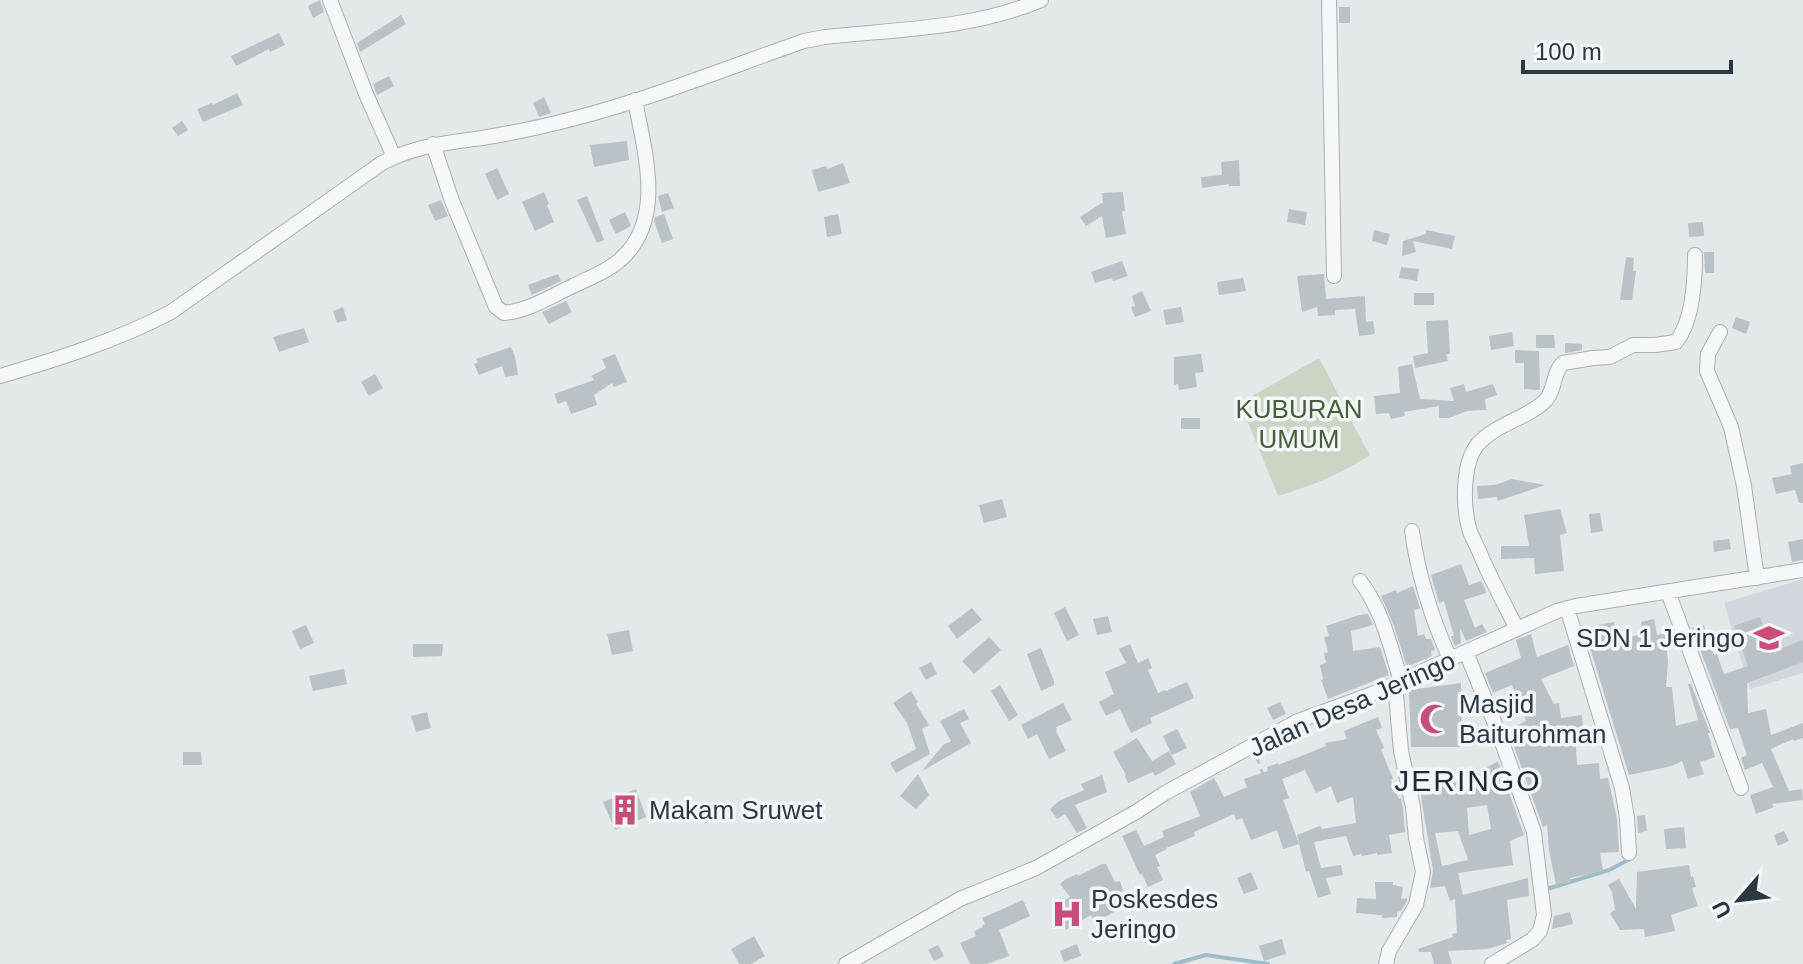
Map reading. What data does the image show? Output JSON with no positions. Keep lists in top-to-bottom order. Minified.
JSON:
{"streets":{"street":["Jalan Desa Jeringo"]},"districts":["JERINGO"],"parks":["KUBURAN UMUM"],"places":{"school or university":["SDN 1 Jeringo"],"mosque":["Masjid Baiturohman"],"building":["Makam Sruwet"],"hospital":["Poskesdes Jeringo"]},"scale_bar":"100 m","north":"bottom left"}
